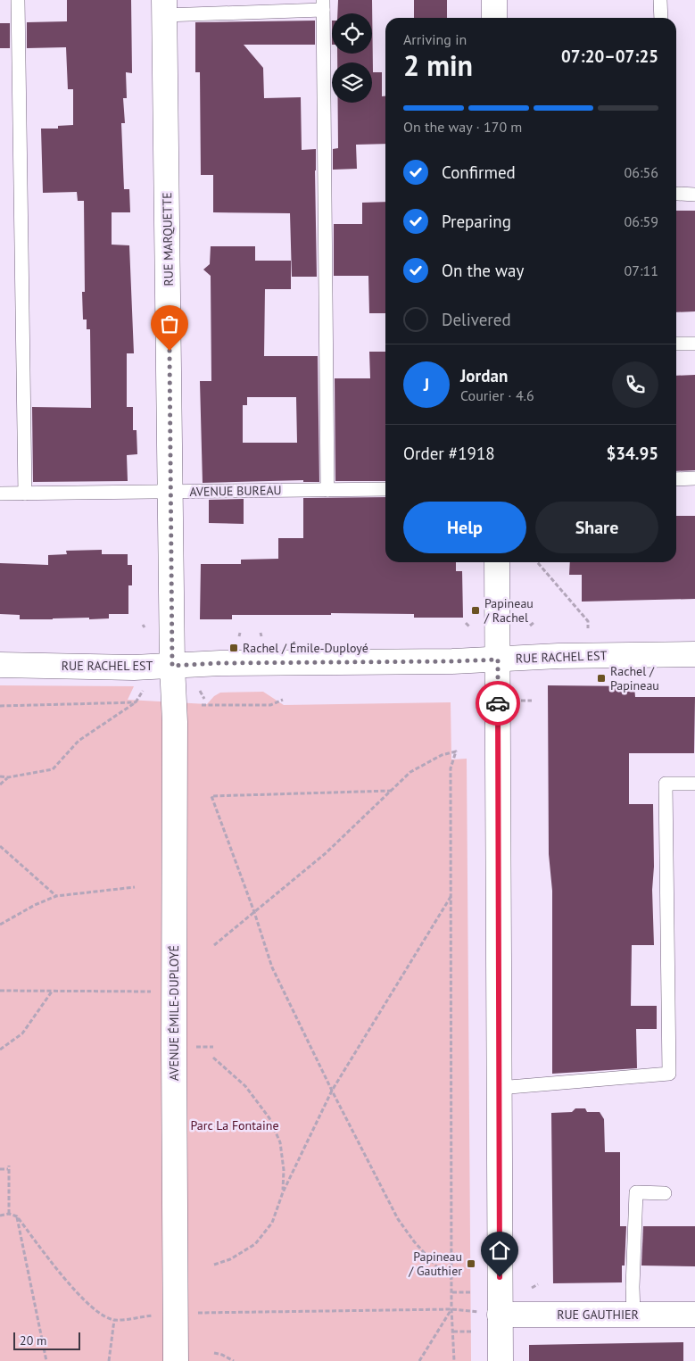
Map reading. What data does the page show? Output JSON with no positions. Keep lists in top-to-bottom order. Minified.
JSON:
{"streets":{"street":["RUE MARQUETTE","RUE RACHEL EST","AVENUE ÉMILE-DUPLOYÉ","RUE GAUTHIER"],"lane":["AVENUE BUREAU"]},"crossings":[["RUE MARQUETTE","AVENUE BUREAU"],["RUE MARQUETTE","RUE RACHEL EST"],["RUE MARQUETTE","AVENUE ÉMILE-DUPLOYÉ"],["RUE RACHEL EST","AVENUE ÉMILE-DUPLOYÉ"]],"parks":["Parc La Fontaine"],"places":{"transit":["Papineau / Rachel","Rachel / Émile-Duployé","Rachel / Papineau","Papineau / Gauthier"]},"scale_bar":"20 m","page":{"heading":["2 min","Arriving in","07:20–07:25"],"panel":["Jordan","Courier · 4.6","Order #1918","$34.95"],"bar":"On the way · 170 m","list":[["Confirmed","06:56"],["Preparing","06:59"],["On the way","07:11"],"Delivered"],"round":"J","buttons":["Help","Share"],"scale":"20 m"}}
